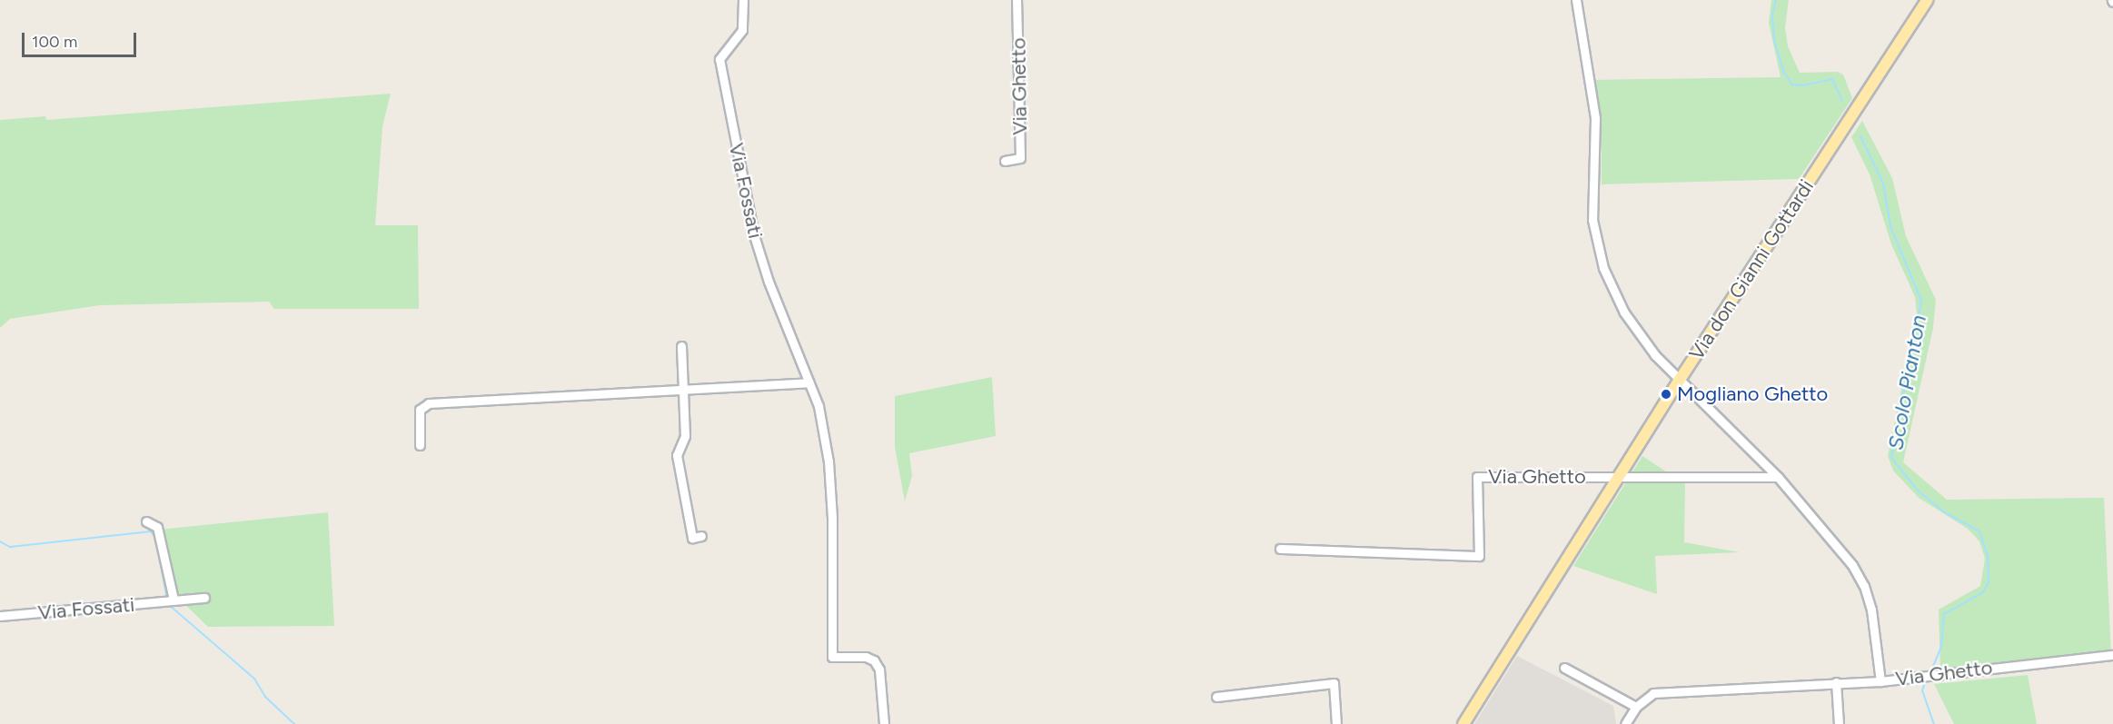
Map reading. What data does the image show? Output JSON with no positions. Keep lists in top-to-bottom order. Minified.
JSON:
{"streets":{"main road":["Via don Gianni Gottardi"],"street":["Via Ghetto","Via Fossati"]},"crossings":[["Via Ghetto","Via don Gianni Gottardi"]],"water":["Scolo Pianton"],"places":["Mogliano Ghetto"],"scale_bar":"100 m"}
